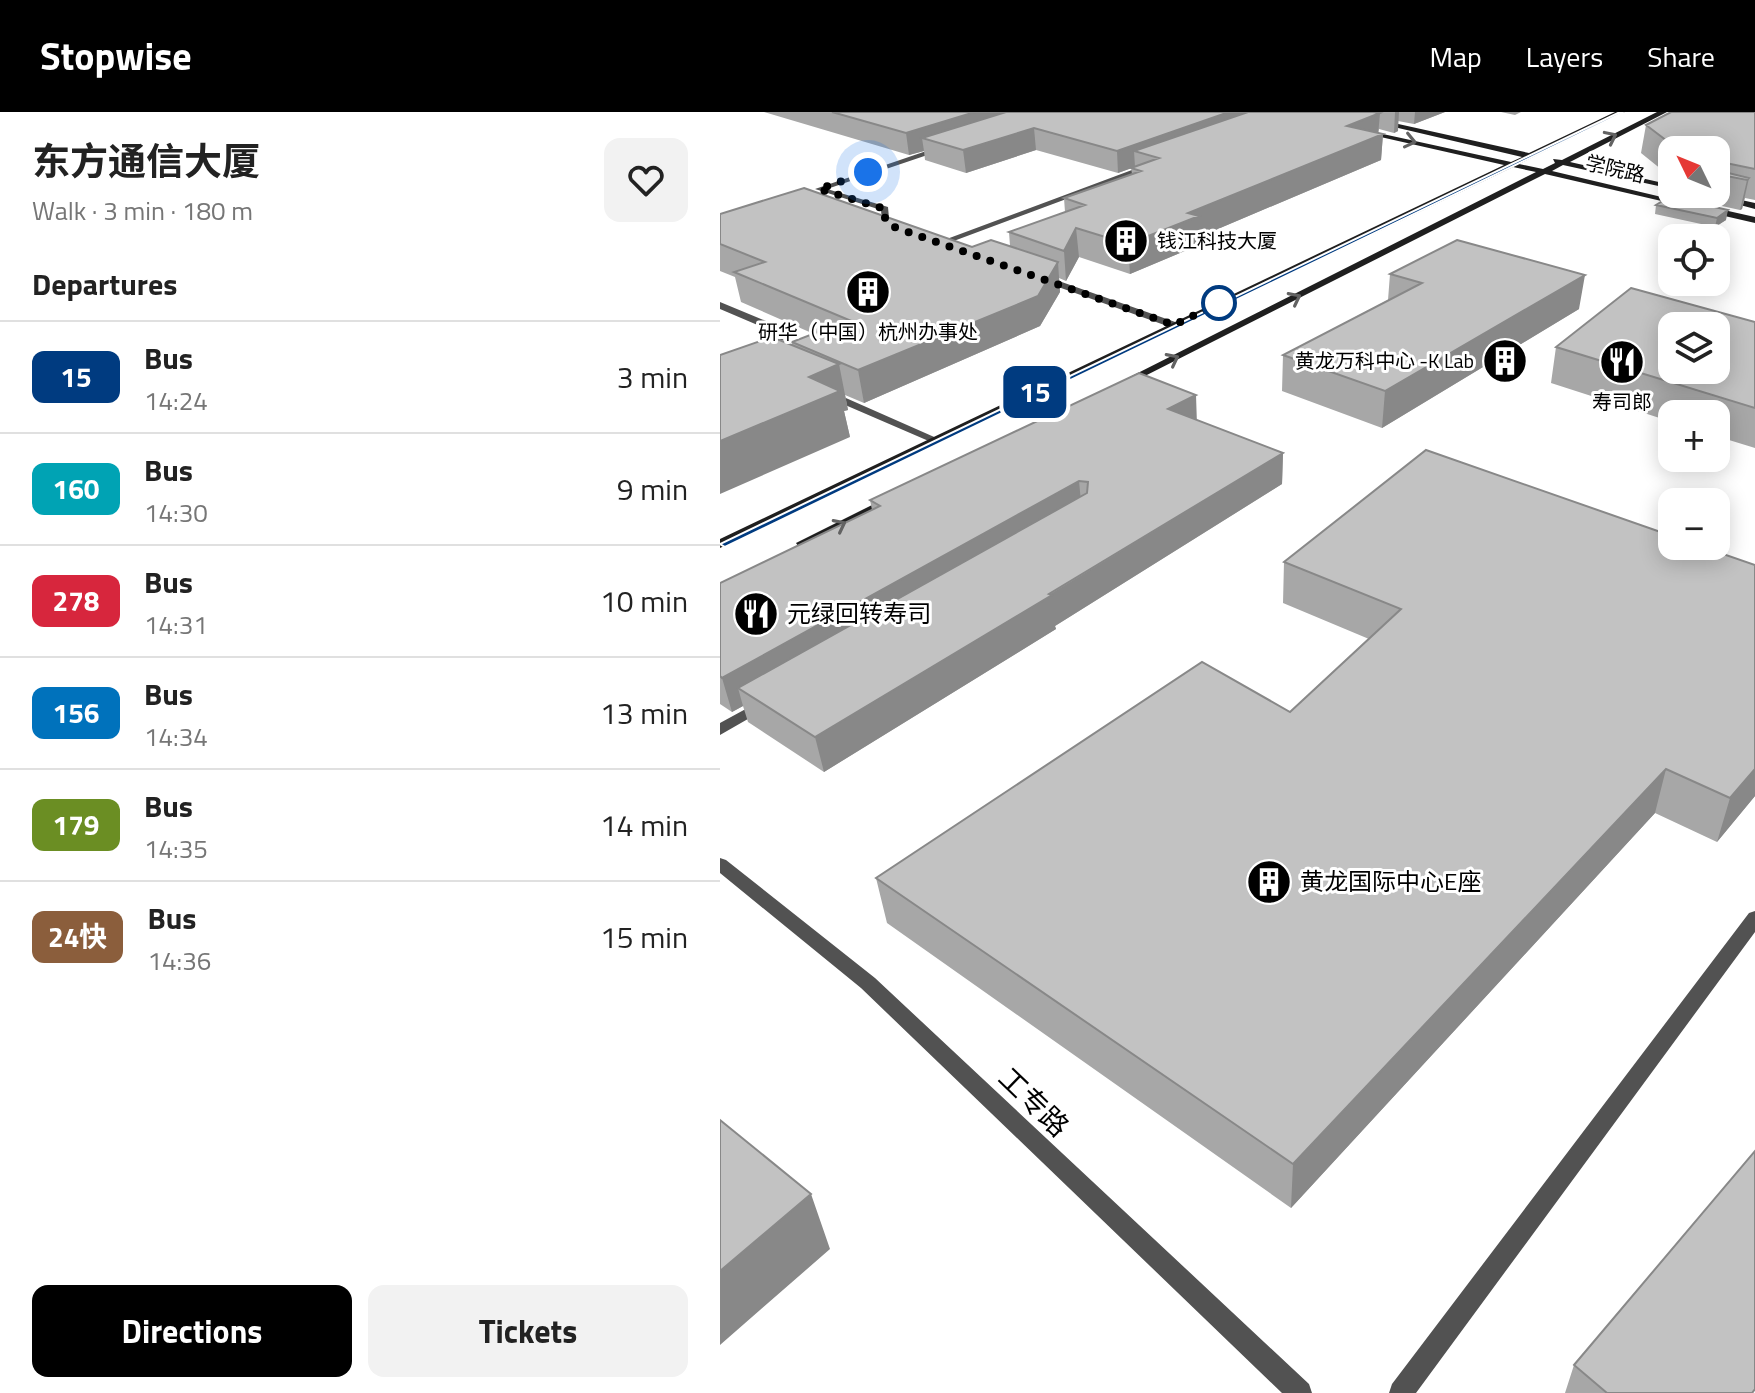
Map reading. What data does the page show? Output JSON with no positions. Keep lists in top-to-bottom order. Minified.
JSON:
{"streets":{"main road":["学院路"],"street":["工专路"]},"places":{"building":["钱江科技大厦","研华（中国）杭州办事处","黄龙万科中心 -K Lab","黄龙国际中心E座"],"restaurant":["寿司郎","元绿回转寿司"]},"lines":["bus line 15"],"north":"top left","page":{"header":"Stopwise","nav":["Map","Layers","Share"],"heading":[["东方通信大厦","Walk · 3 min · 180 m"],"Departures"],"on_map":"15","map_buttons":["+","−"],"list":[{"mark":"15","name":"Bus","note":"14:24","value":"3 min"},{"mark":"160","name":"Bus","note":"14:30","value":"9 min"},{"mark":"278","name":"Bus","note":"14:31","value":"10 min"},{"mark":"156","name":"Bus","note":"14:34","value":"13 min"},{"mark":"179","name":"Bus","note":"14:35","value":"14 min"},{"mark":"24快","name":"Bus","note":"14:36","value":"15 min"}],"buttons":["Directions","Tickets"]}}
